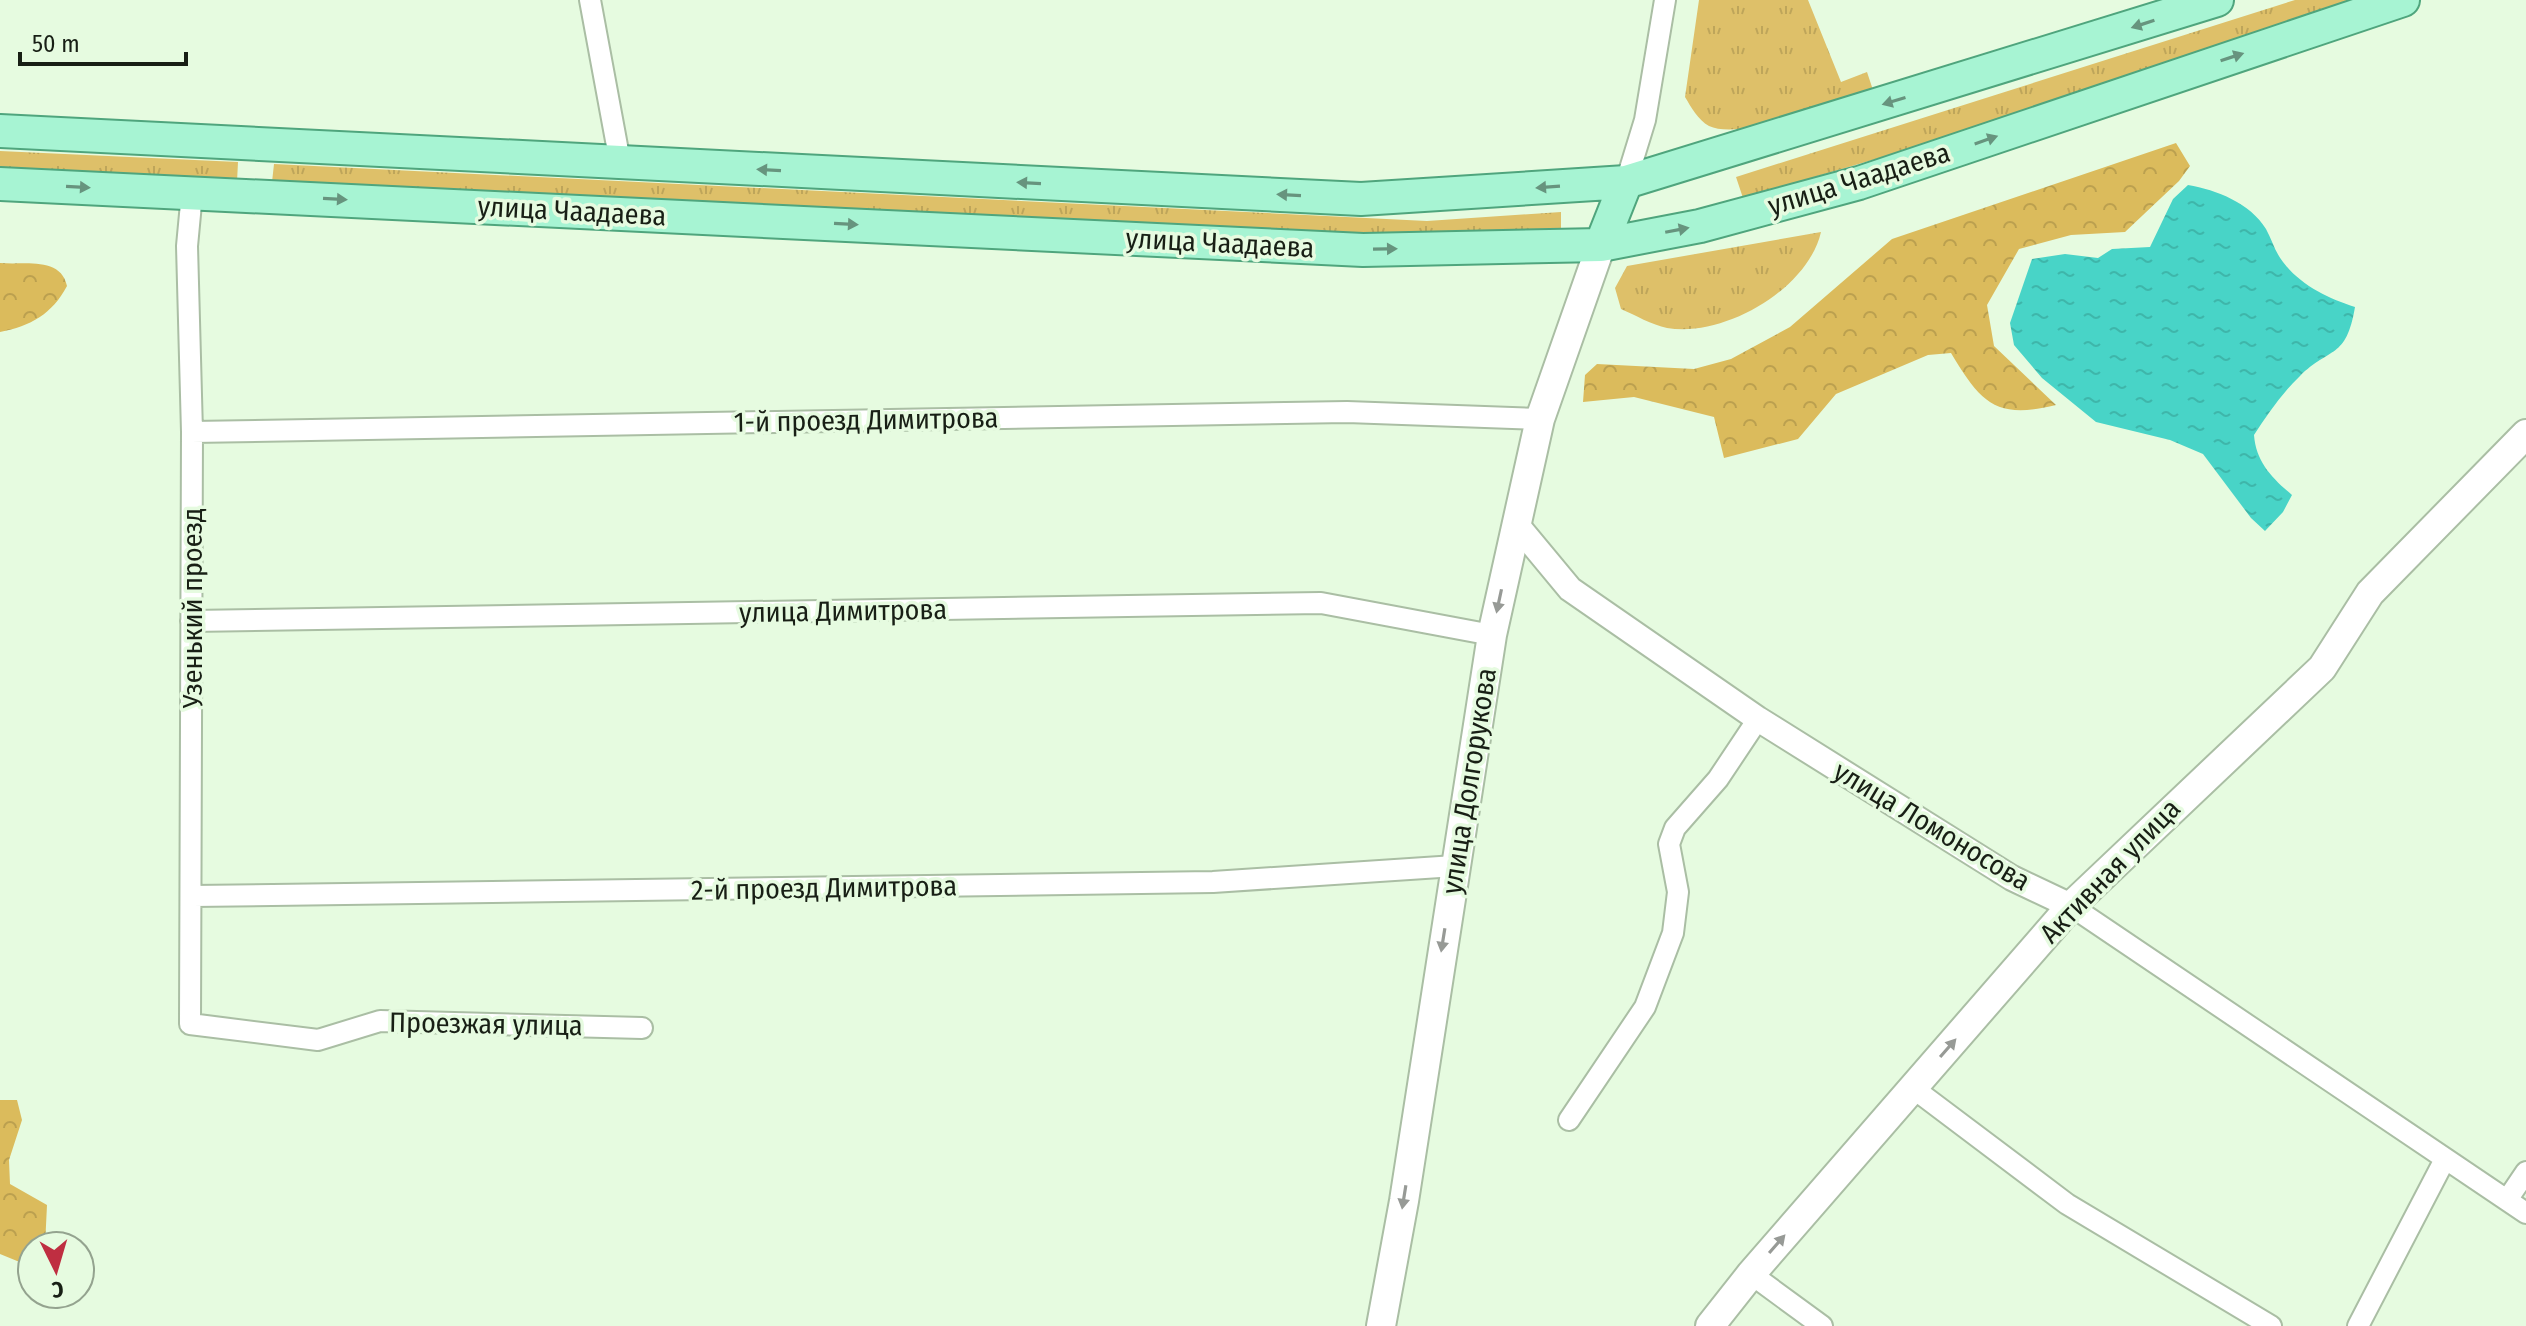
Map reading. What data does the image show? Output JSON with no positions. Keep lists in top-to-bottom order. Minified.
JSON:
{"streets":{"main road":["улица Чаадаева","улица Долгорукова","Активная улица"],"street":["1-й проезд Димитрова","Узенький проезд","улица Димитрова","улица Ломоносова","2-й проезд Димитрова","Проезжая улица"]},"crossings":[["улица Чаадаева","Узенький проезд"],["улица Чаадаева","улица Долгорукова"],["1-й проезд Димитрова","Узенький проезд"],["1-й проезд Димитрова","улица Долгорукова"],["Узенький проезд","улица Димитрова"],["Узенький проезд","2-й проезд Димитрова"],["Узенький проезд","Проезжая улица"],["улица Димитрова","улица Долгорукова"],["улица Долгорукова","улица Ломоносова"],["улица Долгорукова","2-й проезд Димитрова"],["улица Ломоносова","Активная улица"]],"one_way":["улица Долгорукова","Активная улица"],"scale_bar":"50 m","north":"bottom"}
